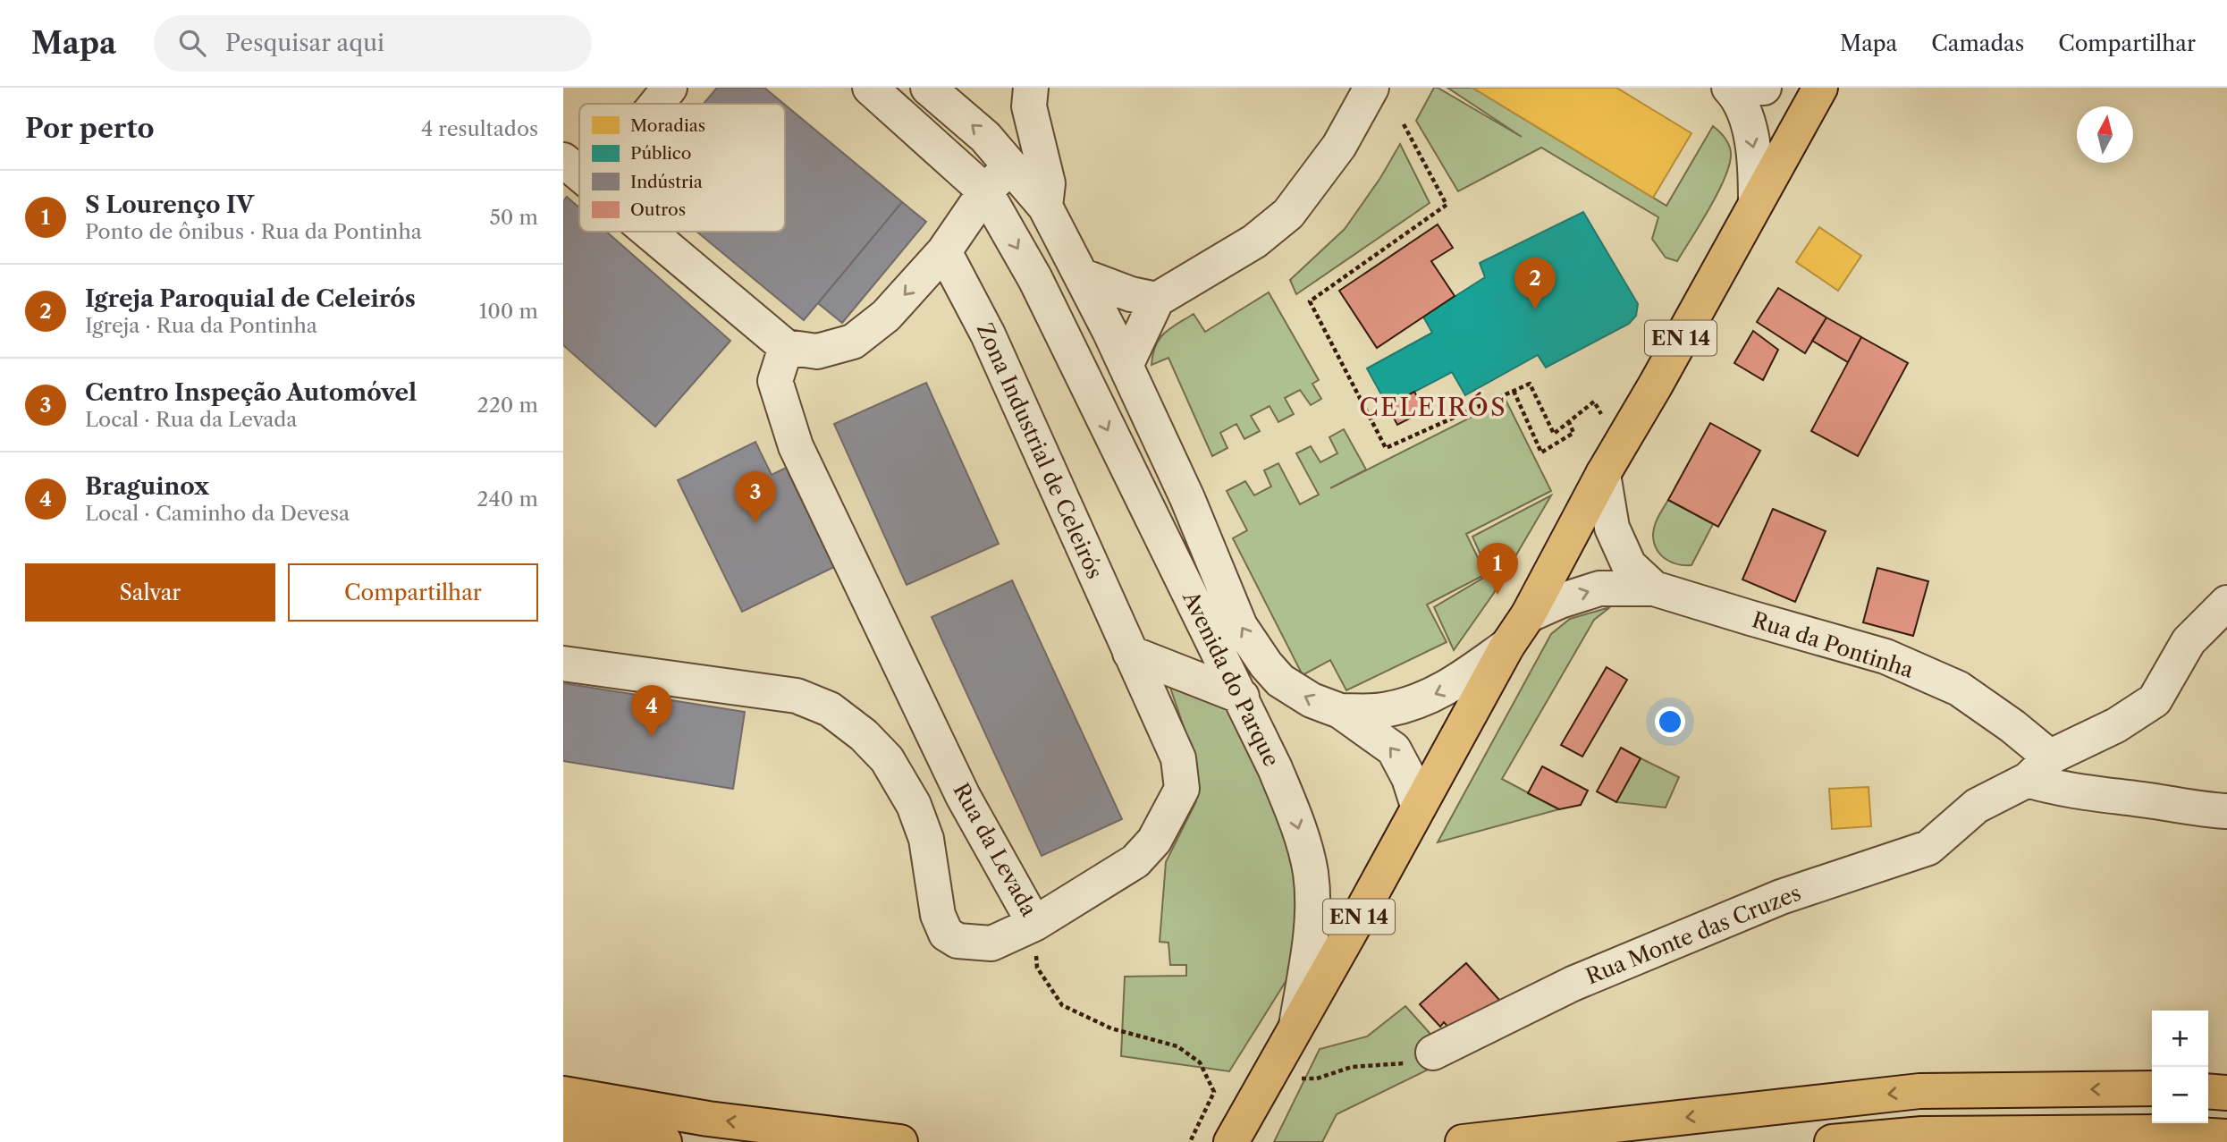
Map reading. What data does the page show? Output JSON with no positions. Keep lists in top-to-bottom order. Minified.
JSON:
{"streets":{"main road":["EN 14"],"street":["Zona Industrial de Celeirós","Rua da Pontinha","Avenida do Parque","Rua da Levada","Rua Monte das Cruzes"]},"crossings":[["EN 14","Rua da Pontinha"],["EN 14","Avenida do Parque"],["Zona Industrial de Celeirós","Rua da Levada"],["Rua da Pontinha","Rua Monte das Cruzes"]],"districts":["CELEIRÓS"],"legend":["Moradias","Público","Indústria","Outros"],"north":"top","page":{"header":"Mapa","search":"Pesquisar aqui","nav":["Mapa","Camadas","Compartilhar"],"heading":["Por perto","4 resultados"],"list":[{"mark":"1","name":"S Lourenço IV","note":"Ponto de ônibus · Rua da Pontinha","value":"50 m"},{"mark":"2","name":"Igreja Paroquial de Celeirós","note":"Igreja · Rua da Pontinha","value":"100 m"},{"mark":"3","name":"Centro Inspeção Automóvel","note":"Local · Rua da Levada","value":"220 m"},{"mark":"4","name":"Braguinox","note":"Local · Caminho da Devesa","value":"240 m"}],"pins":["2","3","1","4"],"buttons":["Salvar","Compartilhar"],"map_buttons":["+","−"]}}
